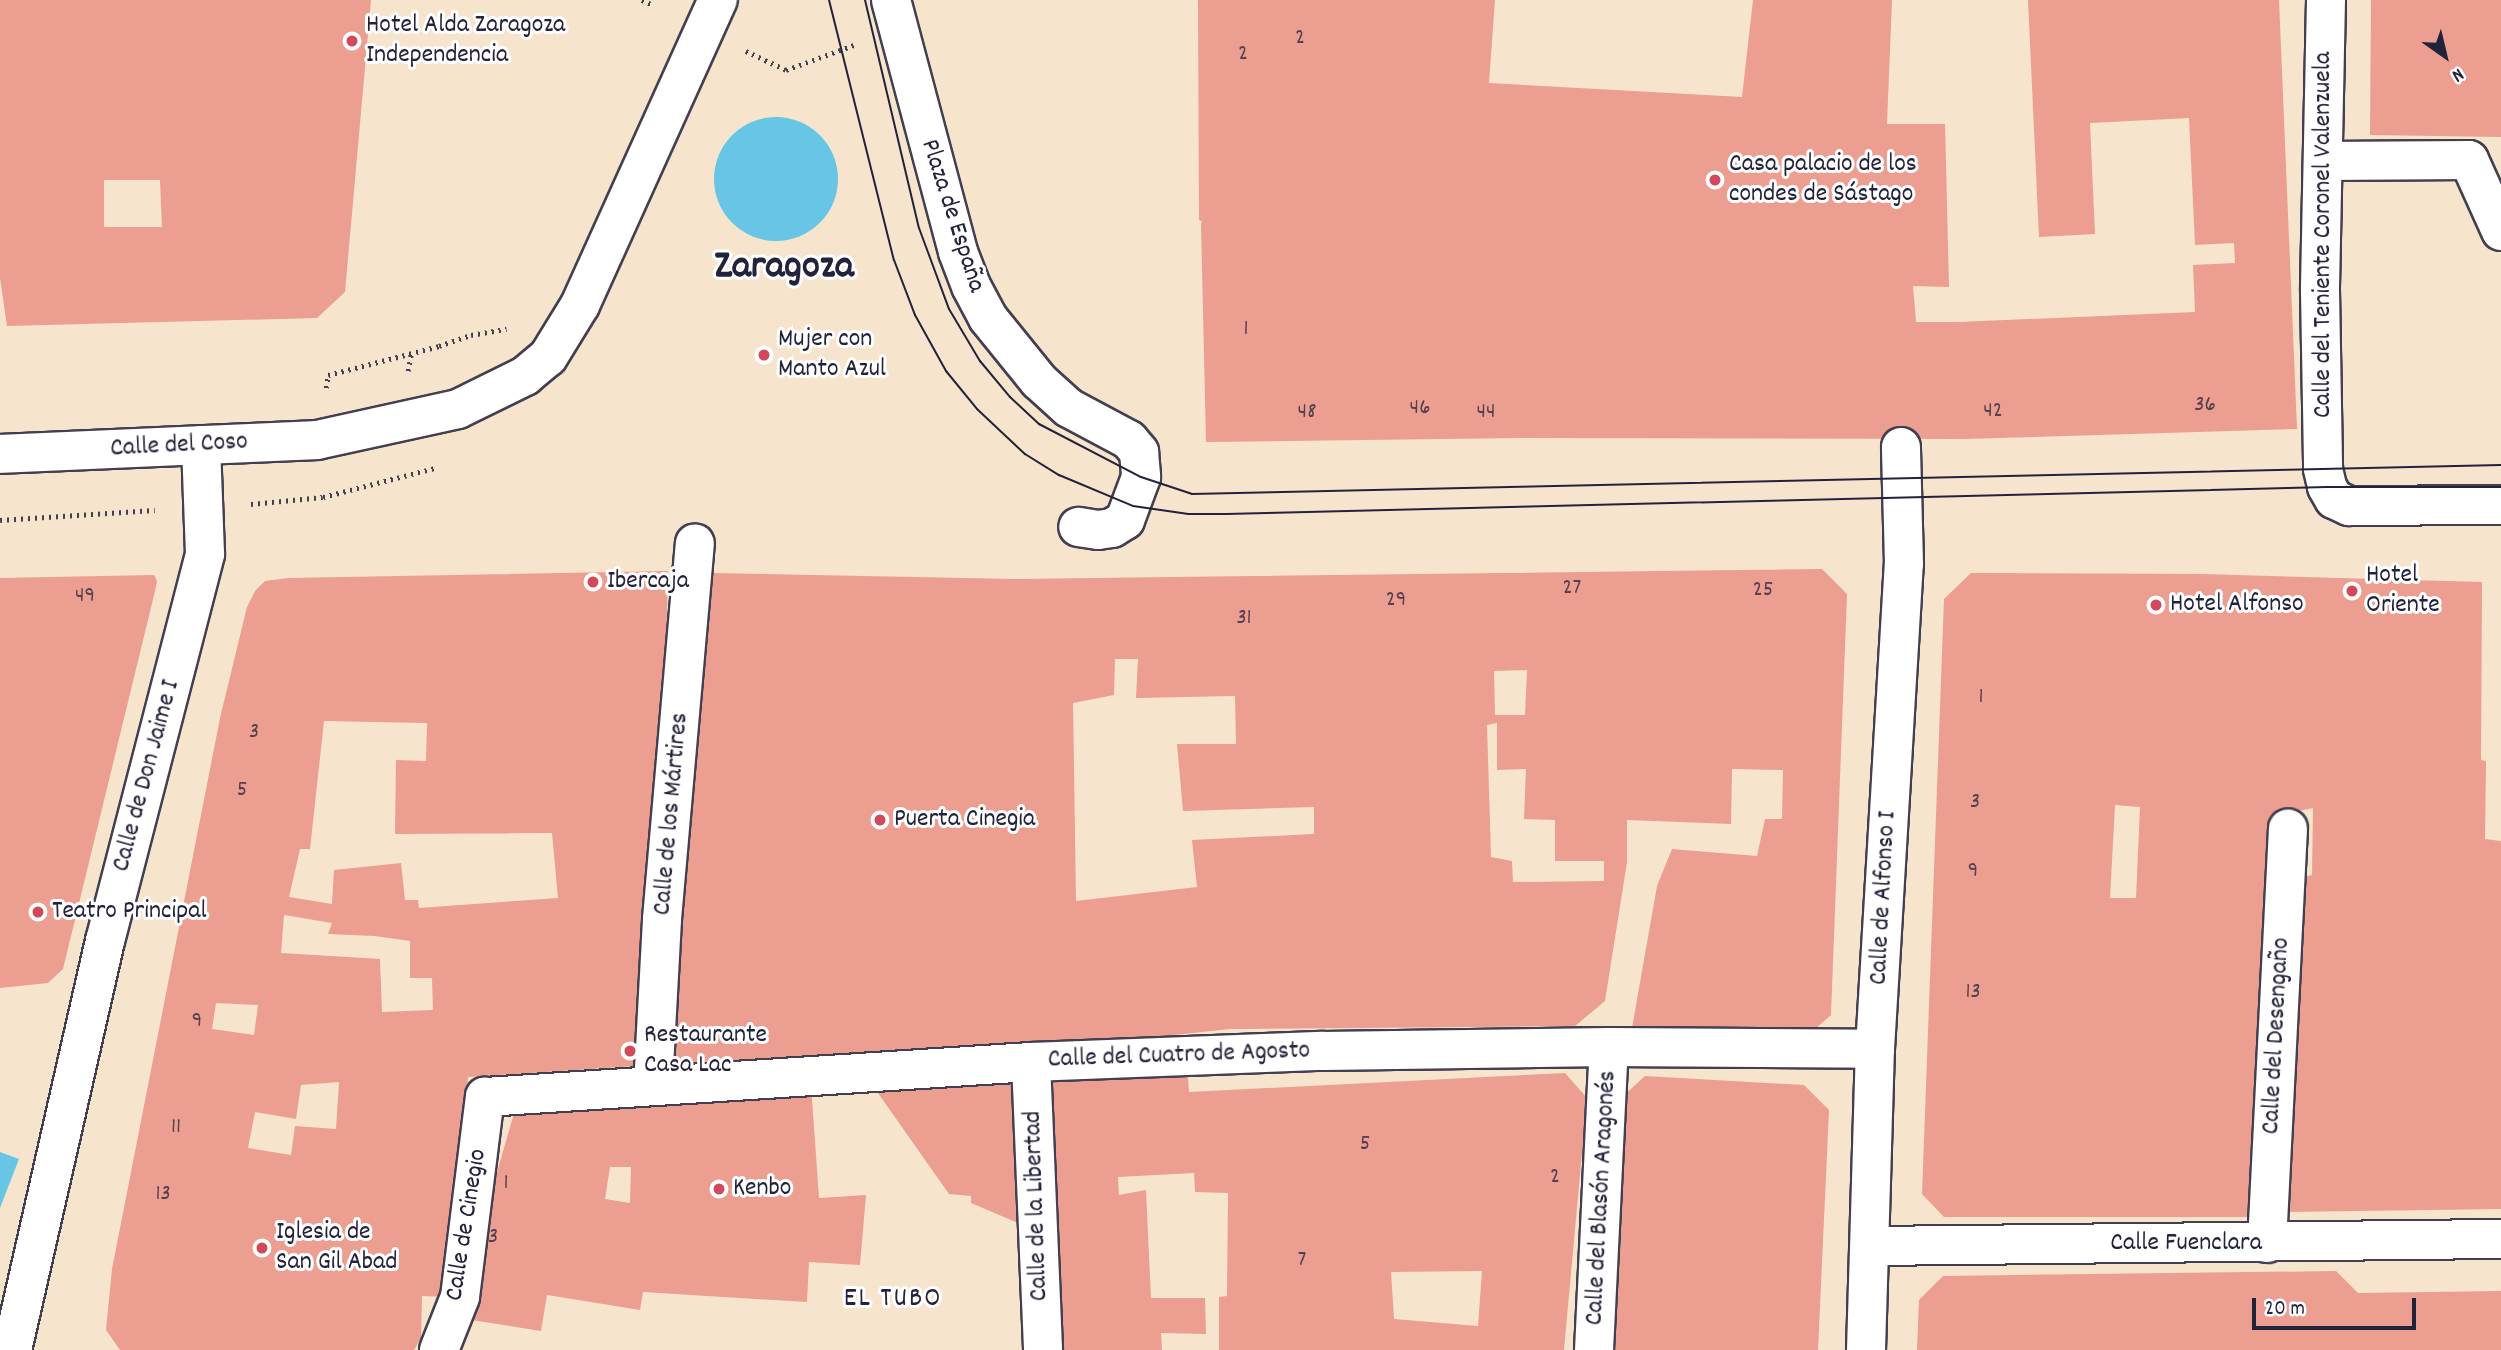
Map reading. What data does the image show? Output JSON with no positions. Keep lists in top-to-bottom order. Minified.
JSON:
{"streets":{"street":["Plaza de España","Calle del Teniente Coronel Valenzuela","Calle del Coso","Calle de Don Jaime I","Calle de los Mártires","Calle de Alfonso I","Calle del Desengaño","Calle del Cuatro de Agosto","Calle del Blasón Aragonés","Calle de la Libertad","Calle de Cinegio","Calle Fuenclara"]},"crossings":[["Calle del Coso","Calle de Don Jaime I"],["Calle de los Mártires","Calle del Cuatro de Agosto"],["Calle de Alfonso I","Calle del Cuatro de Agosto"],["Calle de Alfonso I","Calle Fuenclara"],["Calle del Desengaño","Calle Fuenclara"],["Calle del Cuatro de Agosto","Calle del Blasón Aragonés"],["Calle del Cuatro de Agosto","Calle de la Libertad"],["Calle del Cuatro de Agosto","Calle de Cinegio"]],"districts":["Zaragoza","EL TUBO"],"places":["Hotel Alda Zaragoza Independencia","Casa palacio de los condes de Sástago","Mujer con Manto Azul","Ibercaja","Hotel Oriente","Hotel Alfonso","Puerta Cinegia","Teatro Principal","Restaurante Casa Lac","Kenbo","Iglesia de San Gil Abad"],"house_numbers":["2","2","1","36","46","42","48","44","27","25","49","29","31","1","3","5","3","9","13","9","11","5","2","1","13","3","7"],"scale_bar":"20 m","north":"bottom right"}
